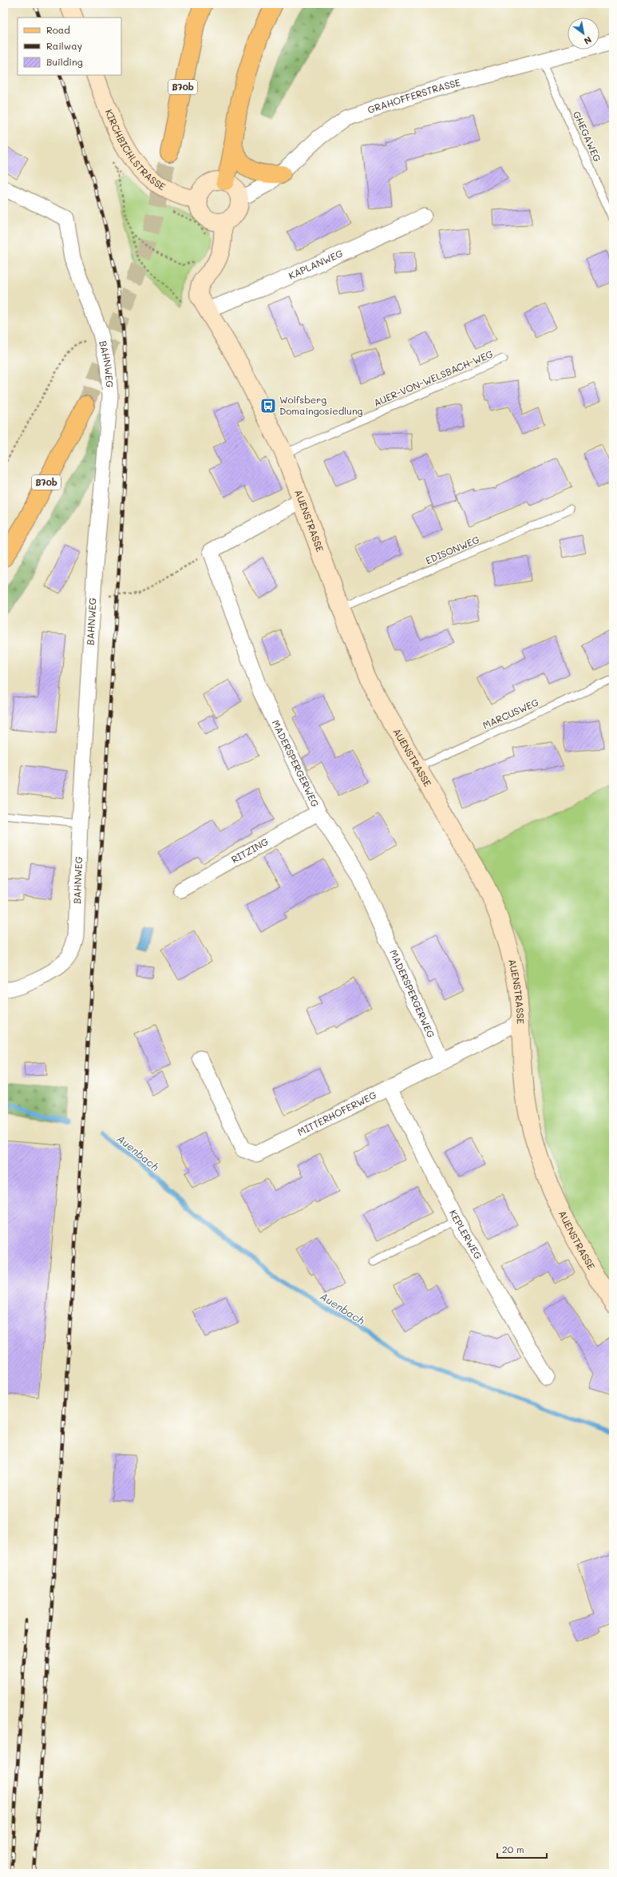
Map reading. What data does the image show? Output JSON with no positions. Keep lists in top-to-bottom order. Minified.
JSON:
{"streets":{"main road":["B70b"],"street":["GRAHOFFERSTRASSE","KIRCHBICHLSTRASSE","KAPLANWEG","BAHNWEG","AUENSTRASSE","MADERSPERGERWEG","RITZING","MITTERHOFERWEG","KEPLERWEG"],"lane":["GHEGAWEG","AUER-VON-WELSBACH-WEG","EDISONWEG","MARCUSWEG"]},"crossings":[["GRAHOFFERSTRASSE","GHEGAWEG"],["GRAHOFFERSTRASSE","KIRCHBICHLSTRASSE"],["GRAHOFFERSTRASSE","AUENSTRASSE"],["KIRCHBICHLSTRASSE","AUENSTRASSE"],["KAPLANWEG","AUENSTRASSE"],["AUER-VON-WELSBACH-WEG","AUENSTRASSE"],["AUENSTRASSE","EDISONWEG"],["AUENSTRASSE","MARCUSWEG"],["AUENSTRASSE","MITTERHOFERWEG"],["MADERSPERGERWEG","RITZING"],["MADERSPERGERWEG","MITTERHOFERWEG"],["MITTERHOFERWEG","KEPLERWEG"]],"water":["Auenbach"],"places":{"bus stop":["Wolfsberg Domaingosiedlung"]},"legend":["Road","Railway","Building"],"scale_bar":"20 m","north":"bottom right"}
